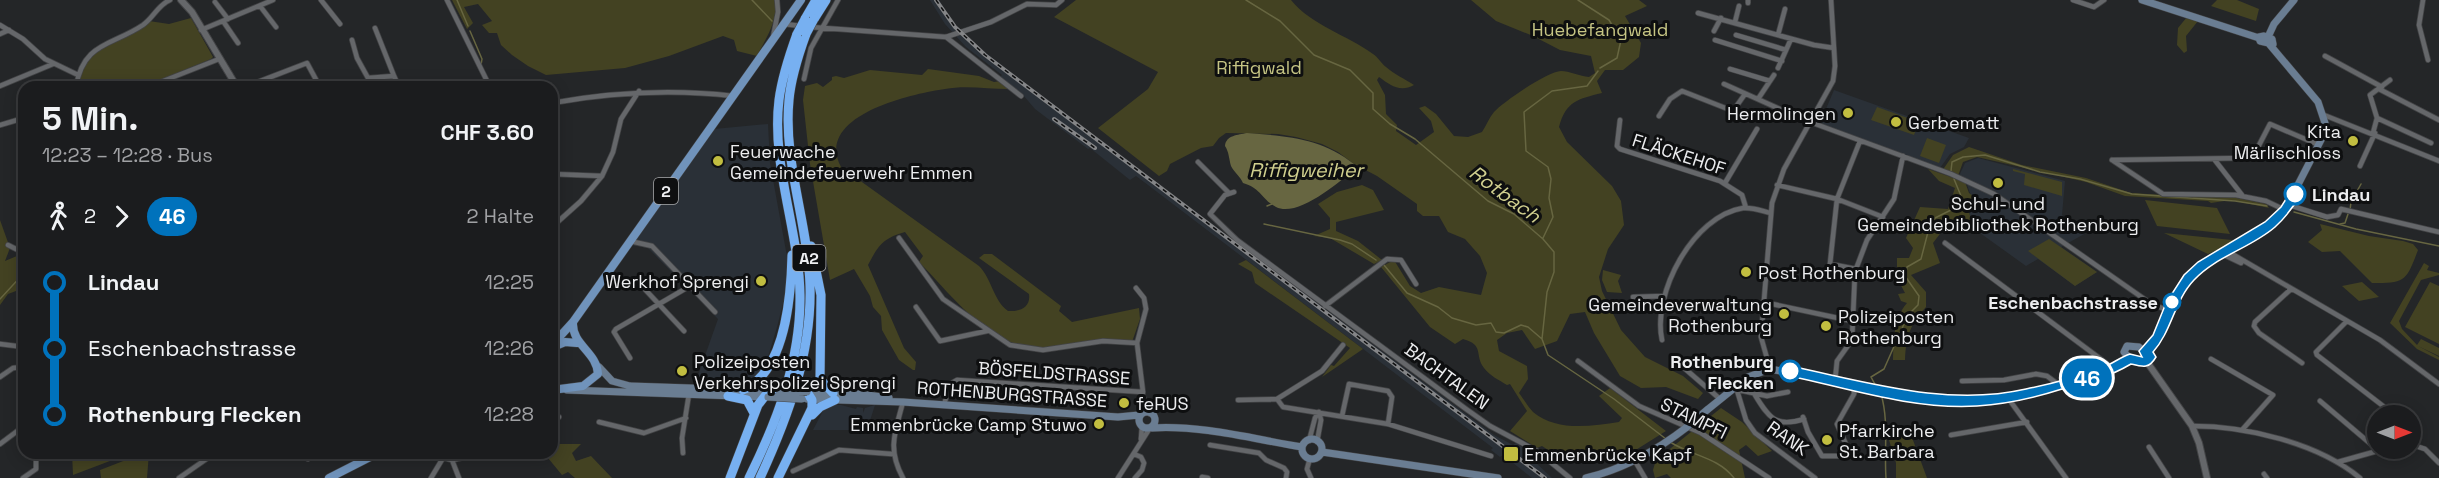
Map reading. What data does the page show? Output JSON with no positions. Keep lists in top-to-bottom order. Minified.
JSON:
{"streets":{"highway":["A2"],"main road":["2","ROTHENBURGSTRASSE"],"street":["FLÄCKEHOF","BÖSFELDSTRASSE","BACHTALEN","STAMPFI","RANK"]},"crossings":[["BÖSFELDSTRASSE","ROTHENBURGSTRASSE"]],"water":["Riffigweiher","Rotbach"],"parks":["Huebefangwald","Riffigwald"],"places":{"other":["Hermolingen","Gerbematt","Kita Märlischloss","Feuerwache Gemeindefeuerwehr Emmen","Schul- und Gemeindebibliothek Rothenburg","Lindau","Post Rothenburg","Werkhof Sprengi","Eschenbachstrasse","Gemeindeverwaltung Rothenburg","Polizeiposten Rothenburg","Polizeiposten Verkehrspolizei Sprengi","Rothenburg Flecken","feRUS","Emmenbrücke Camp Stuwo","Pfarrkirche St. Barbara"],"transit":["Emmenbrücke Kapf"]},"lines":["bus line 46"],"north":"right","page":{"on_map":"46","heading":["5 Min.","12:23 – 12:28 · Bus","CHF 3.60"],"legs":["2","46","2 Halte"],"list":[{"name":"Lindau","value":"12:25"},{"name":"Eschenbachstrasse","value":"12:26"},{"name":"Rothenburg Flecken","value":"12:28"}]}}
